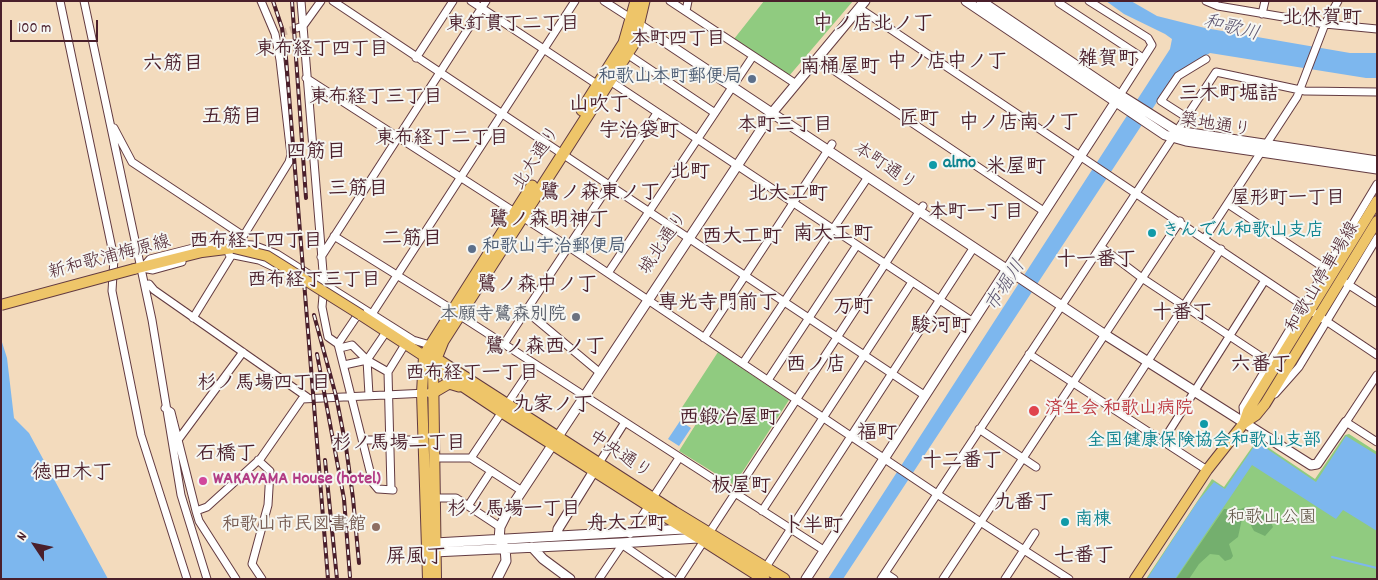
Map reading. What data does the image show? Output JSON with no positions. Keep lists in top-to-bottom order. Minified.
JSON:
{"streets":{"highway":["北大通り","中央通り"],"main road":["新和歌浦梅原線","和歌山停車場線"],"street":["築地通り","本町通り","城北通り"]},"crossings":[["北大通り","本町通り"],["北大通り","新和歌浦梅原線"],["北大通り","中央通り"],["本町通り","城北通り"],["城北通り","中央通り"],["新和歌浦梅原線","中央通り"]],"districts":["北休賀町","東釘貫丁二丁目","中ノ店北ノ丁","本町四丁目","東布経丁四丁目","雑賀町","中ノ店中ノ丁","六筋目","南桶屋町","三木町堀詰","東布経丁三丁目","山吹丁","五筋目","匠町","中ノ店南ノ丁","本町三丁目","宇治袋町","東布経丁二丁目","四筋目","米屋町","北町","三筋目","鷺ノ森東ノ丁","北大工町","屋形町一丁目","本町一丁目","鷺ノ森明神丁","南大工町","西大工町","二筋目","西布経丁四丁目","十一番丁","西布経丁三丁目","鷺ノ森中ノ丁","専光寺門前丁","万町","十番丁","駿河町","鷺ノ森西ノ丁","西ノ店","六番丁","西布経丁一丁目","杉ノ馬場四丁目","九家ノ丁","西鍛冶屋町","福町","杉ノ馬場二丁目","石橋丁","十二番丁","徳田木丁","板屋町","九番丁","杉ノ馬場一丁目","舟大工町","卜半町","七番丁","屏風丁"],"water":["和歌川","市堀川"],"parks":["和歌山公園"],"places":["和歌山本町郵便局","almo","きんでん和歌山支店","和歌山宇治郵便局","本願寺鷺森別院","済生会 和歌山病院","全国健康保険協会和歌山支部","WAKAYAMA House (hotel)","南棟","和歌山市民図書館"],"scale_bar":"100 m","north":"top left"}
